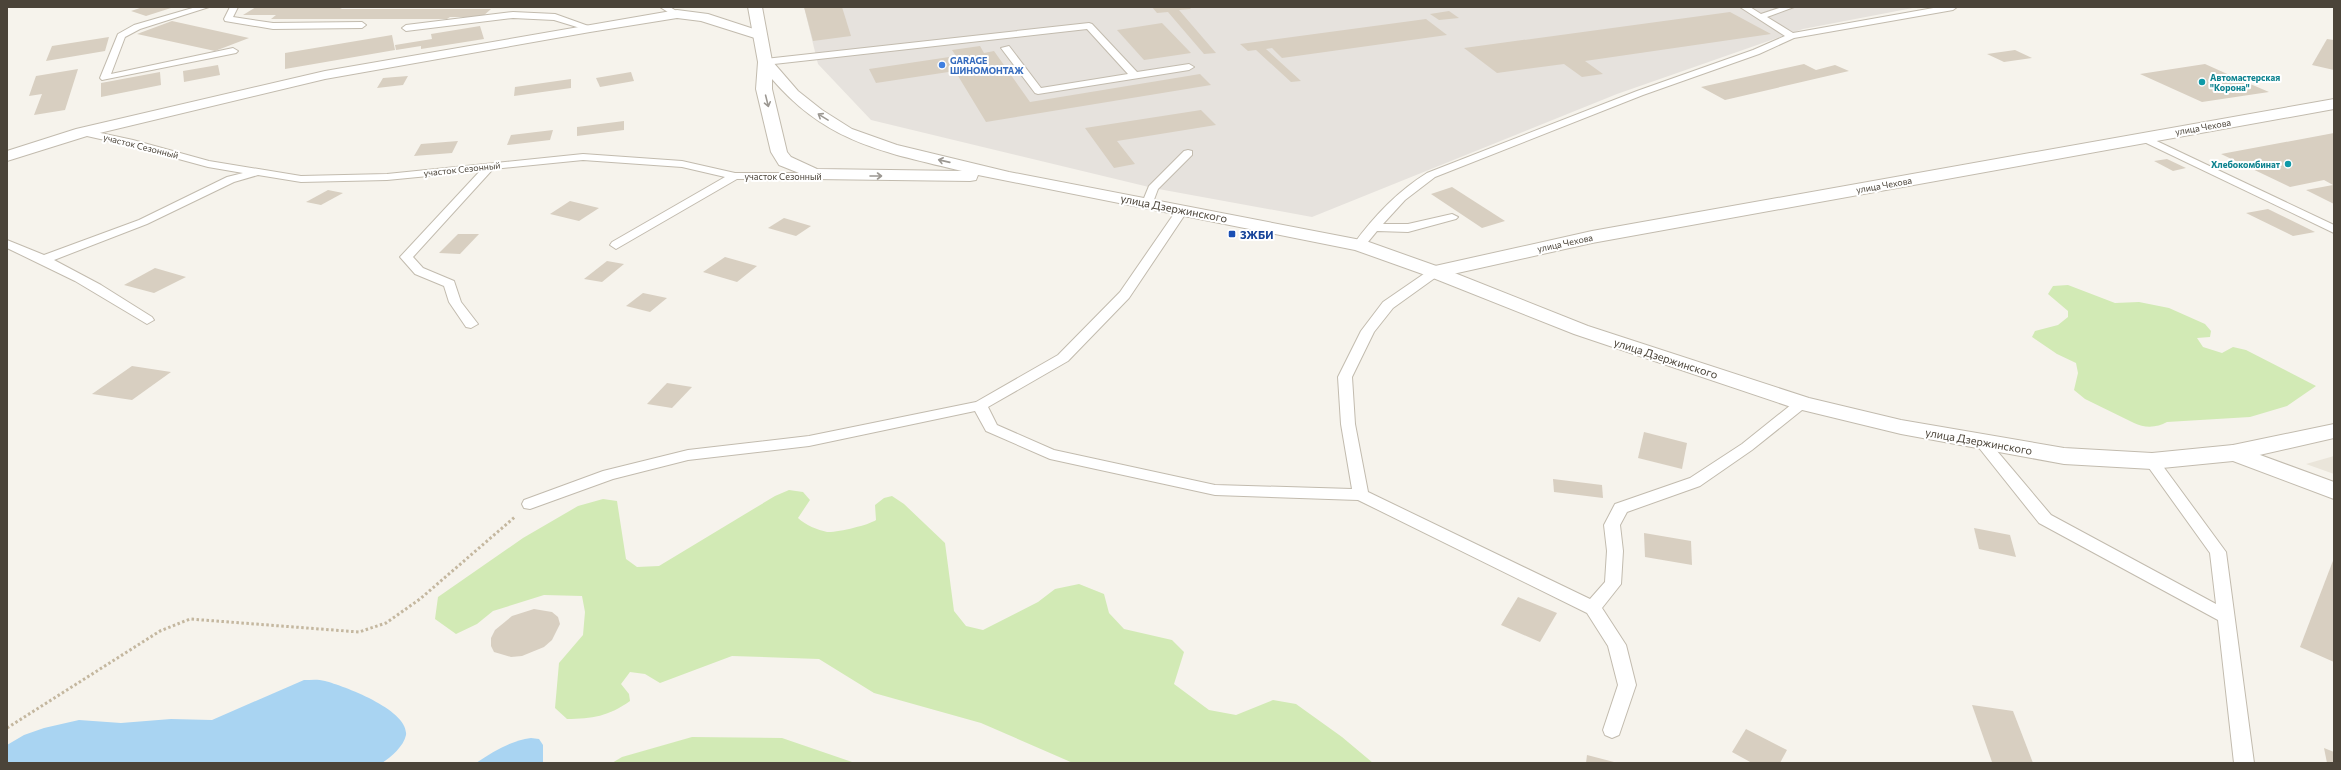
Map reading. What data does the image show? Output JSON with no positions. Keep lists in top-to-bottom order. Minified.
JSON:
{"streets":{"street":["улица Чехова","улица Дзержинского"],"lane":["участок Сезонный"]},"crossings":[["улица Чехова","улица Дзержинского"],["участок Сезонный","улица Дзержинского"]],"places":{"other":["GARAGE ШИНОМОНТАЖ","Автомастерская \"Корона\"","Хлебокомбинат"],"transit":["ЗЖБИ"]}}
